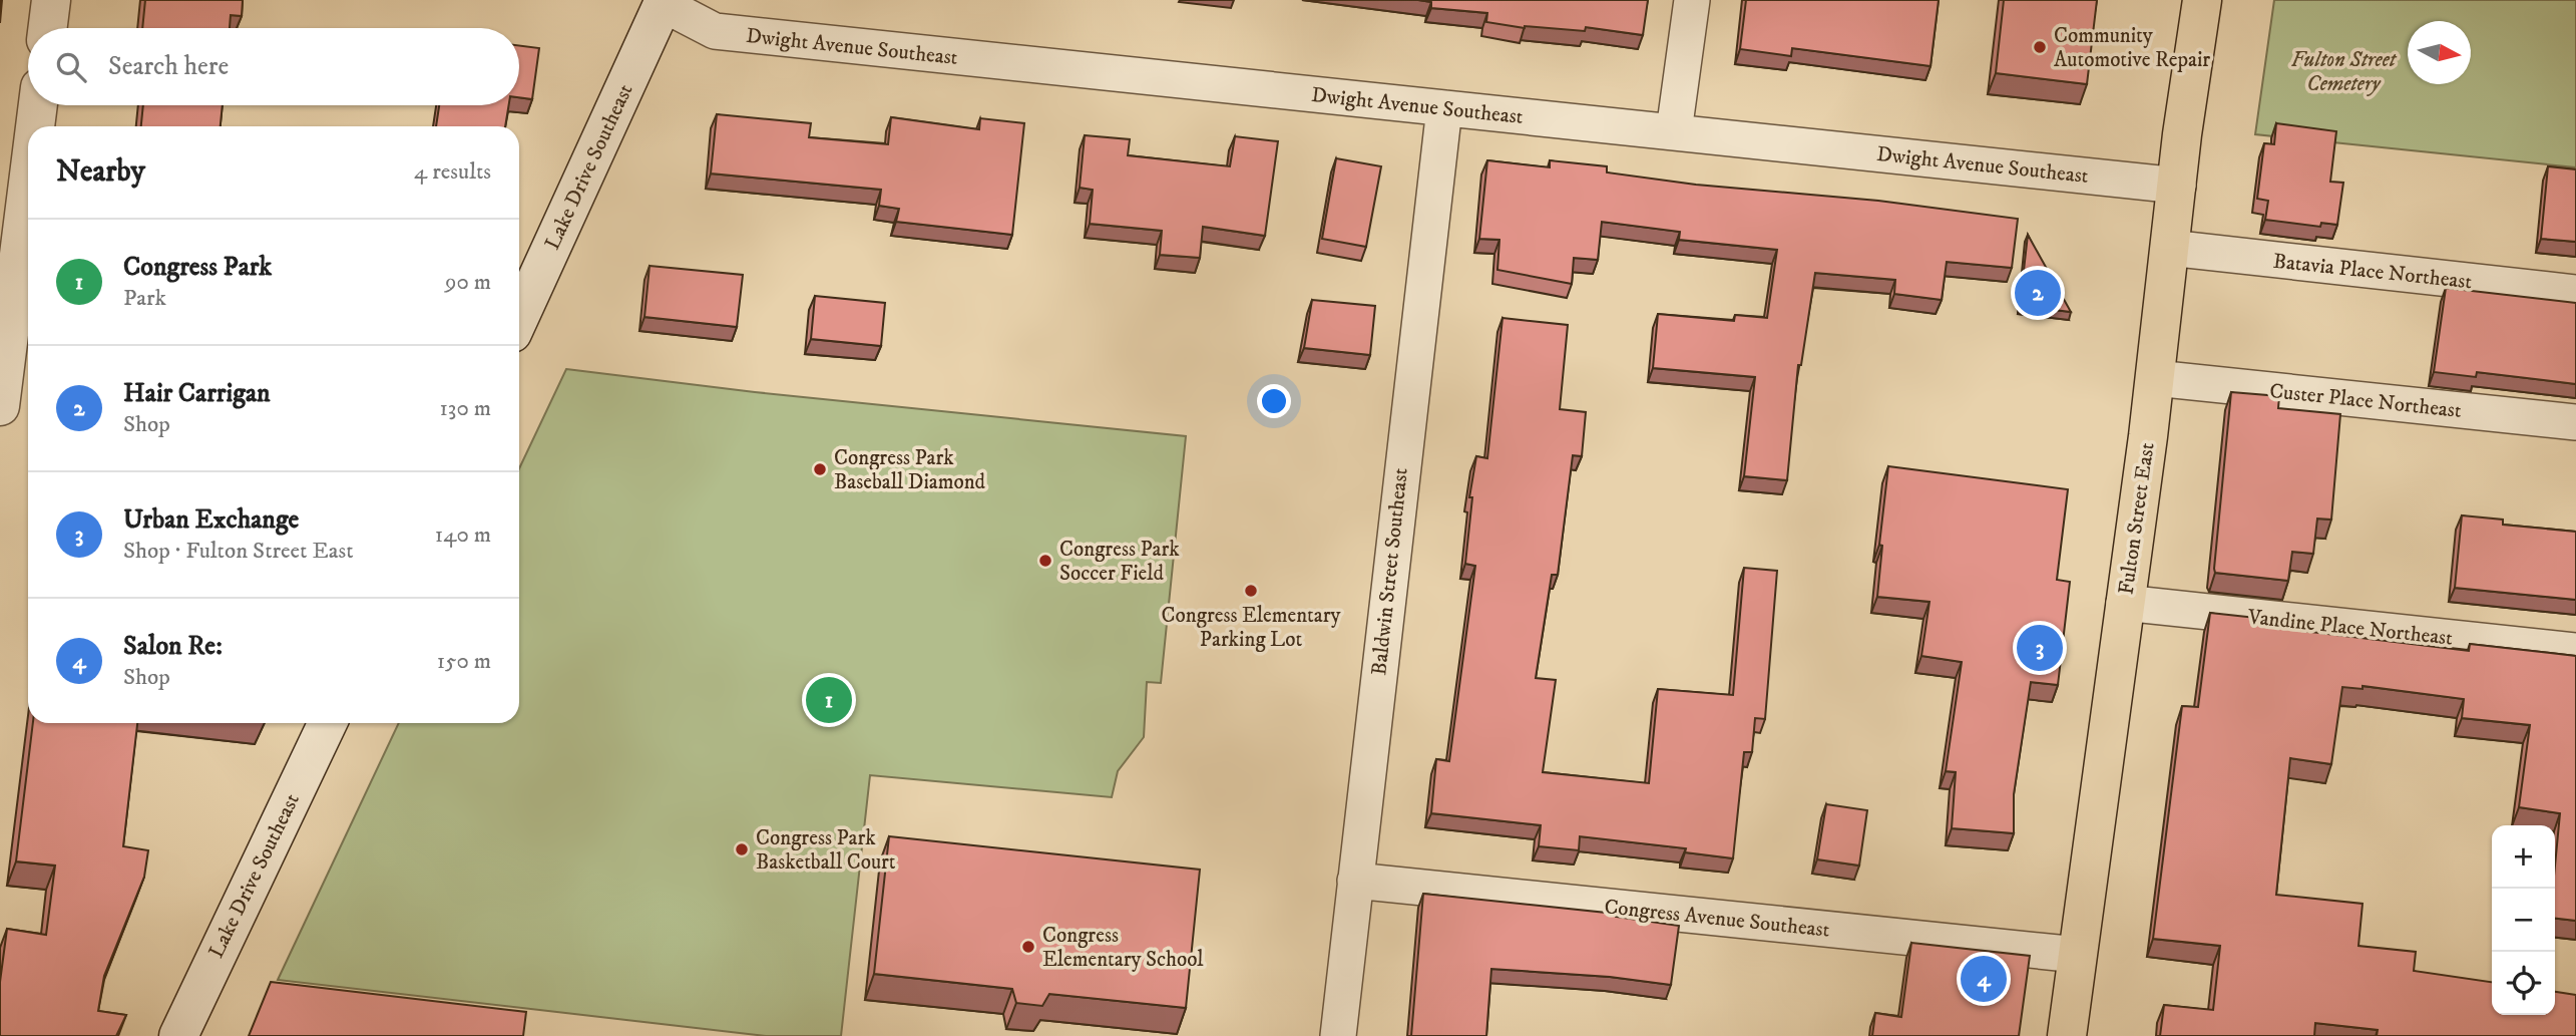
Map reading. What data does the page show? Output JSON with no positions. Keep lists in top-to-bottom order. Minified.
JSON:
{"streets":{"main road":["Lake Drive Southeast","Fulton Street East"],"street":["Dwight Avenue Southeast","Batavia Place Northeast","Custer Place Northeast","Baldwin Street Southeast","Vandine Place Northeast","Congress Avenue Southeast"]},"crossings":[["Dwight Avenue Southeast","Lake Drive Southeast"],["Dwight Avenue Southeast","Fulton Street East"],["Dwight Avenue Southeast","Baldwin Street Southeast"],["Batavia Place Northeast","Fulton Street East"],["Custer Place Northeast","Fulton Street East"],["Fulton Street East","Vandine Place Northeast"],["Fulton Street East","Congress Avenue Southeast"],["Baldwin Street Southeast","Congress Avenue Southeast"]],"parks":["Fulton Street Cemetery"],"places":["Community Automotive Repair","Congress Park Baseball Diamond","Congress Park Soccer Field","Congress Elementary Parking Lot","Congress Park Basketball Court","Congress Elementary School"],"north":"right","page":{"search":"Search here","heading":["Nearby","4 results"],"list":[{"mark":"1","name":"Congress Park","note":"Park","value":"90 m"},{"mark":"2","name":"Hair Carrigan","note":"Shop","value":"130 m"},{"mark":"3","name":"Urban Exchange","note":"Shop · Fulton Street East","value":"140 m"},{"mark":"4","name":"Salon Re:","note":"Shop","value":"150 m"}],"pins":["2","3","1","4"],"map_buttons":["+","−"]}}
